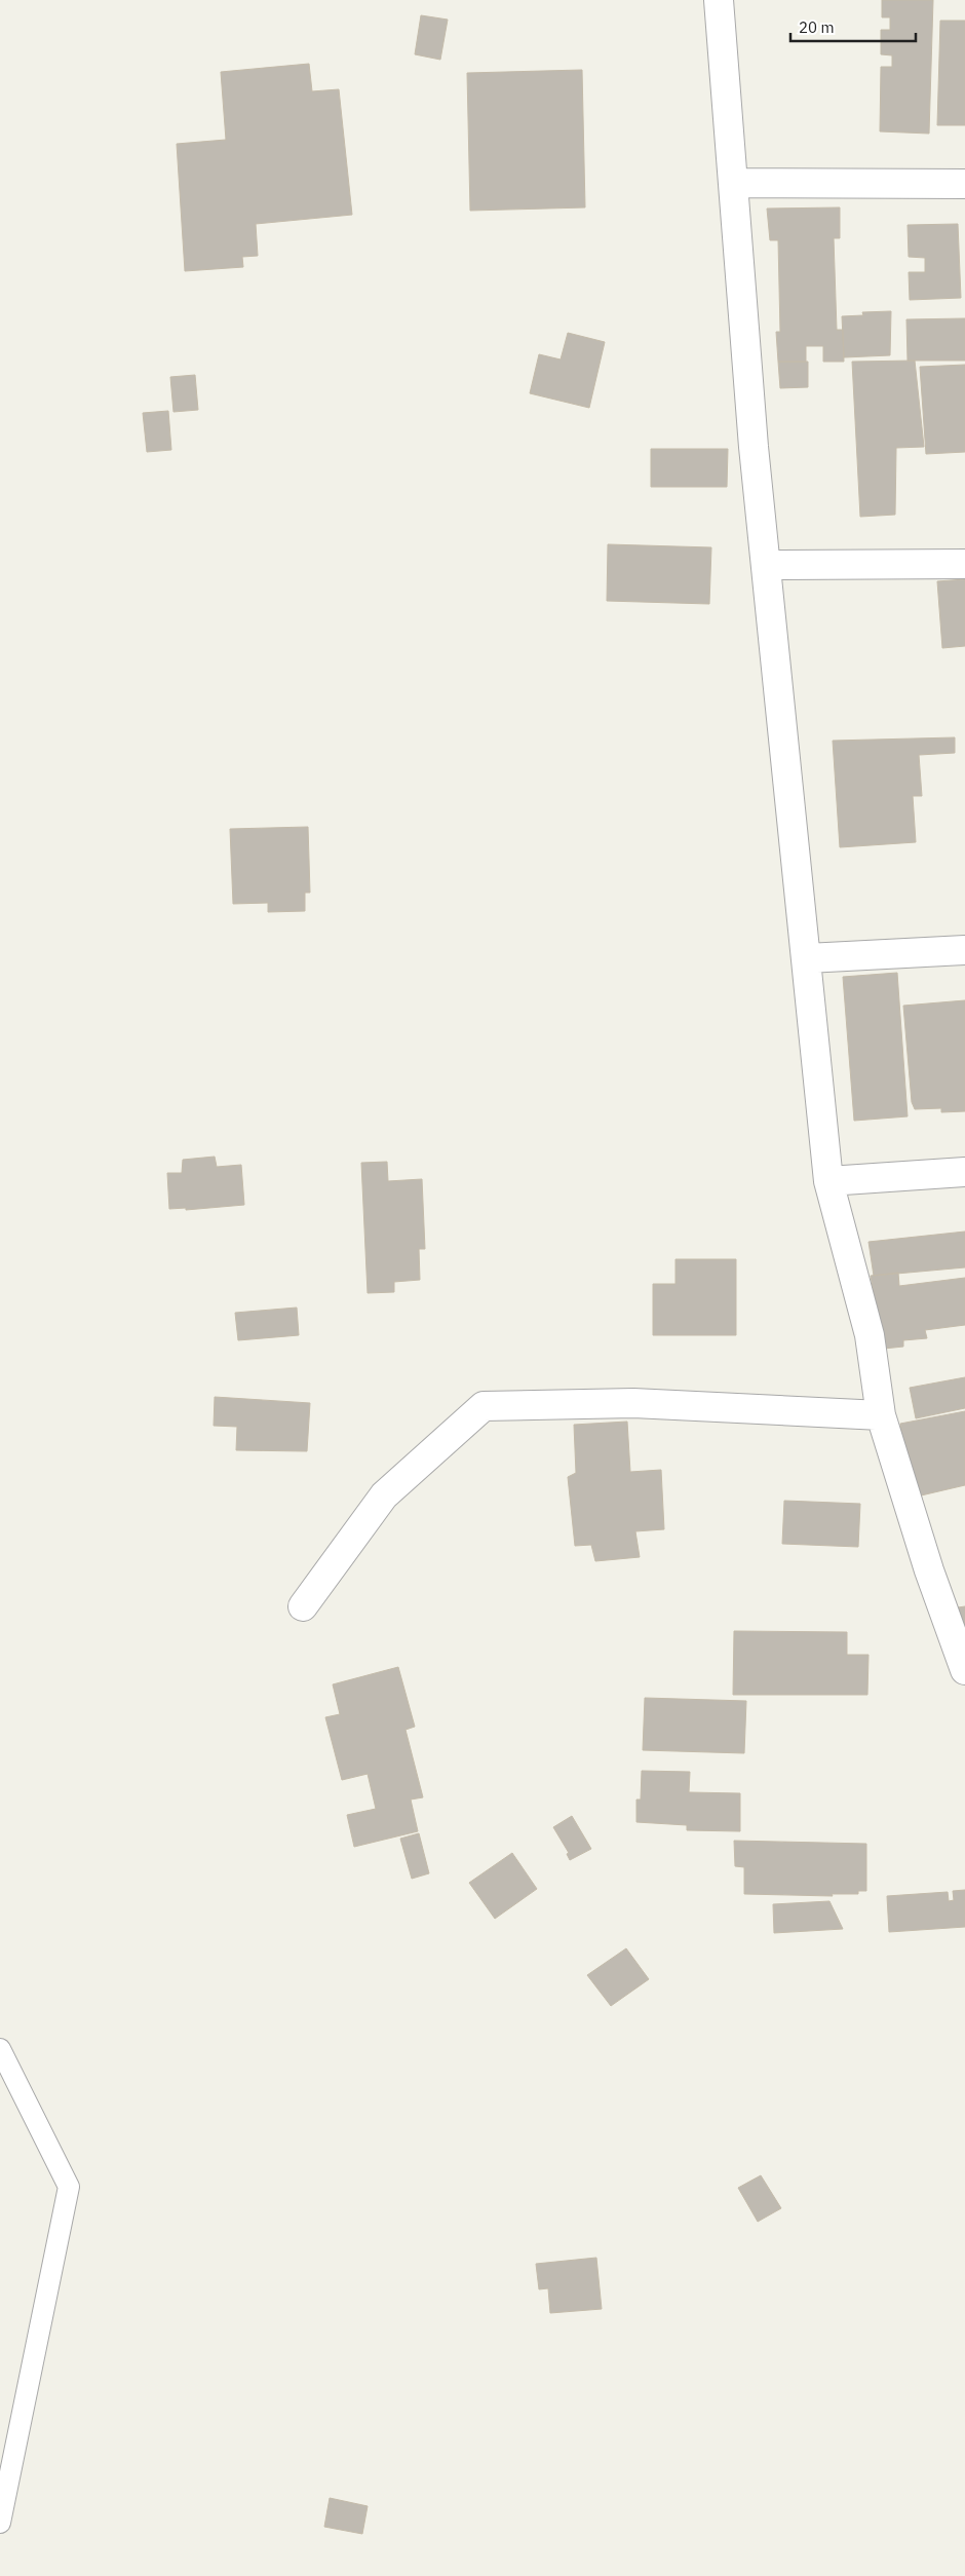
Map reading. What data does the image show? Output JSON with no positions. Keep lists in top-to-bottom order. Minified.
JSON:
{"scale_bar":"20 m"}
